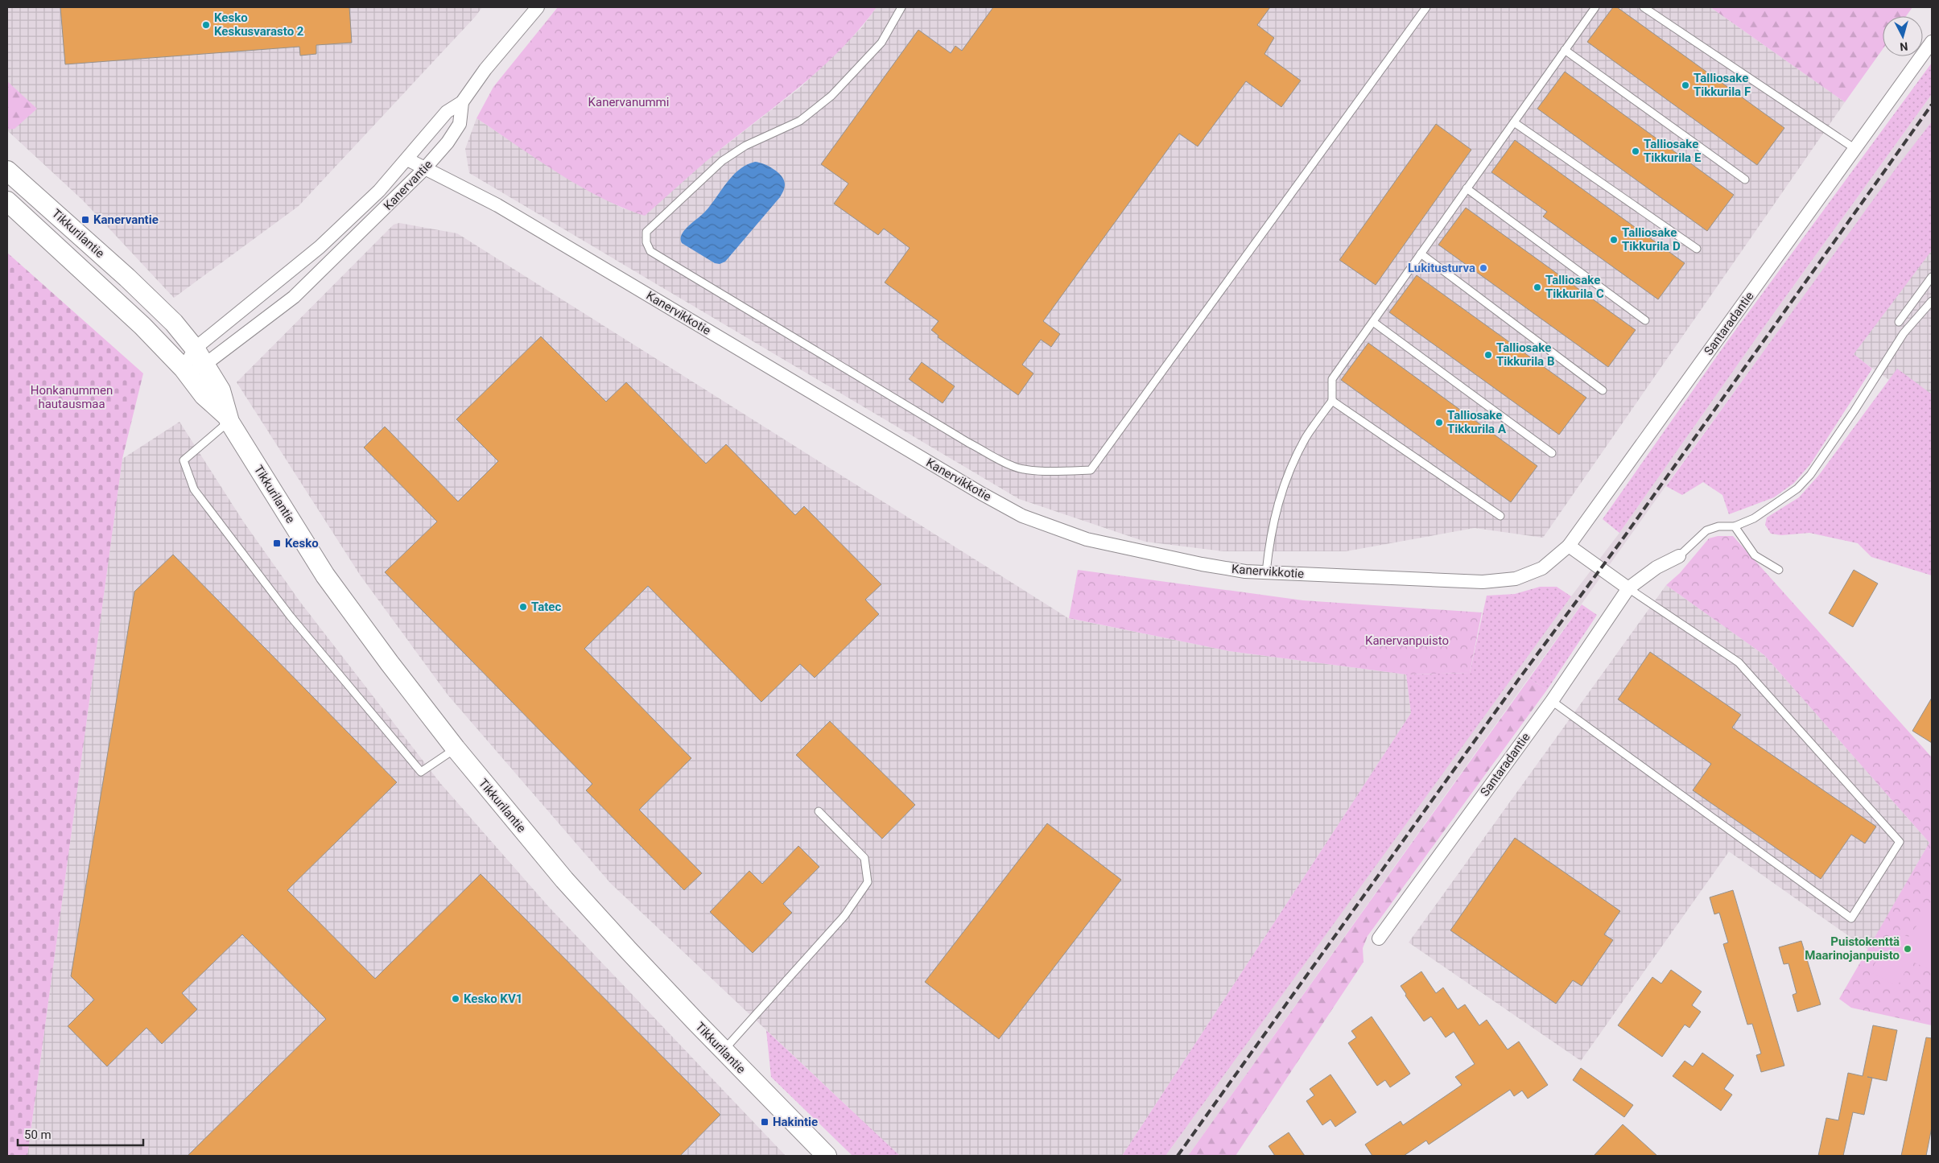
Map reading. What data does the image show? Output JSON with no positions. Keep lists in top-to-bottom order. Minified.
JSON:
{"streets":{"main road":["Tikkurilantie"],"street":["Kanervantie","Kanervikkotie","Santaradantie"]},"crossings":[["Kanervantie","Tikkurilantie"],["Kanervantie","Kanervikkotie"],["Kanervikkotie","Santaradantie"]],"parks":["Kanervanummi","Honkanummen hautausmaa","Kanervanpuisto"],"places":{"other":["Kesko Keskusvarasto 2","Talliosake Tikkurila F","Talliosake Tikkurila E","Talliosake Tikkurila D","Lukitusturva","Talliosake Tikkurila C","Talliosake Tikkurila B","Talliosake Tikkurila A","Tatec","Puistokenttä Maarinojanpuisto","Kesko KV1"],"transit":["Kanervantie","Kesko","Hakintie"]},"scale_bar":"50 m","north":"bottom"}
